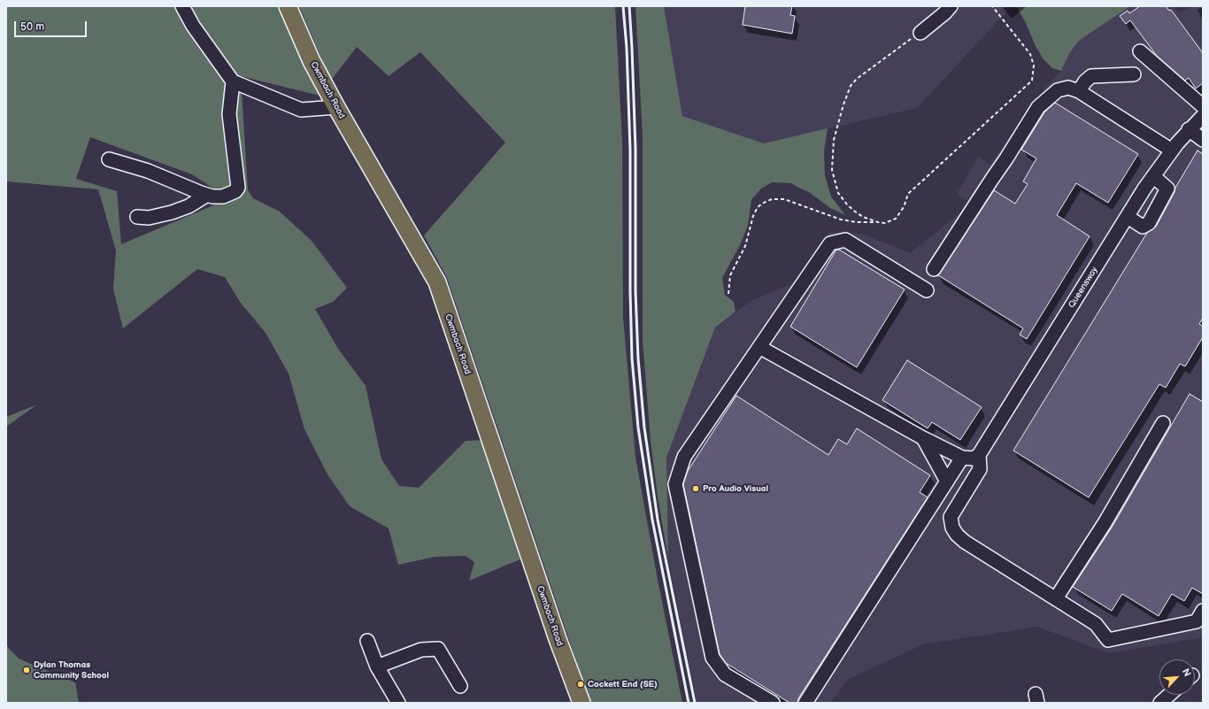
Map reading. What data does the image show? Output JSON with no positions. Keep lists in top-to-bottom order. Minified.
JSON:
{"streets":{"main road":["Cwmbach Road"],"street":["Queensway"]},"places":["Pro Audio Visual","Dylan Thomas Community School","Cockett End (SE)"],"scale_bar":"50 m","north":"top right"}
